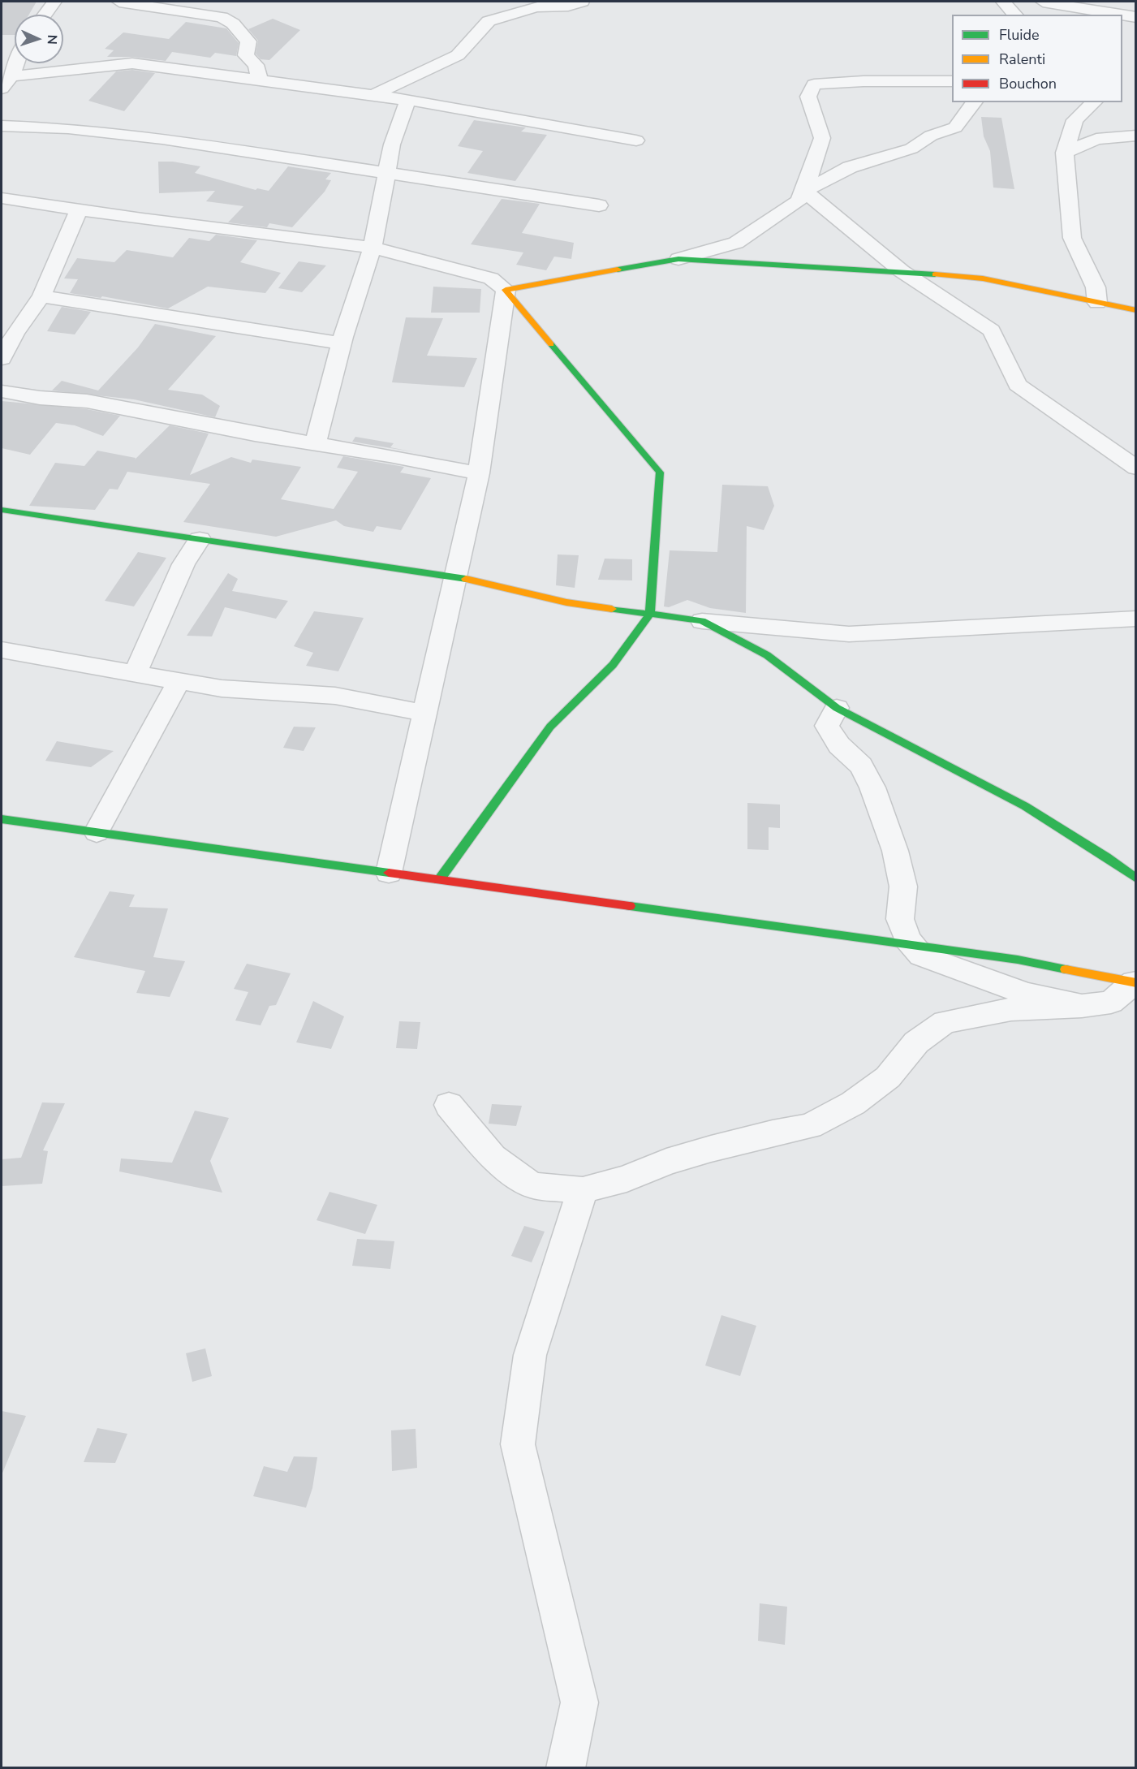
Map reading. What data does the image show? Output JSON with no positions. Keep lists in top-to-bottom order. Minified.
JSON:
{"legend":["Fluide","Ralenti","Bouchon"],"north":"right"}
